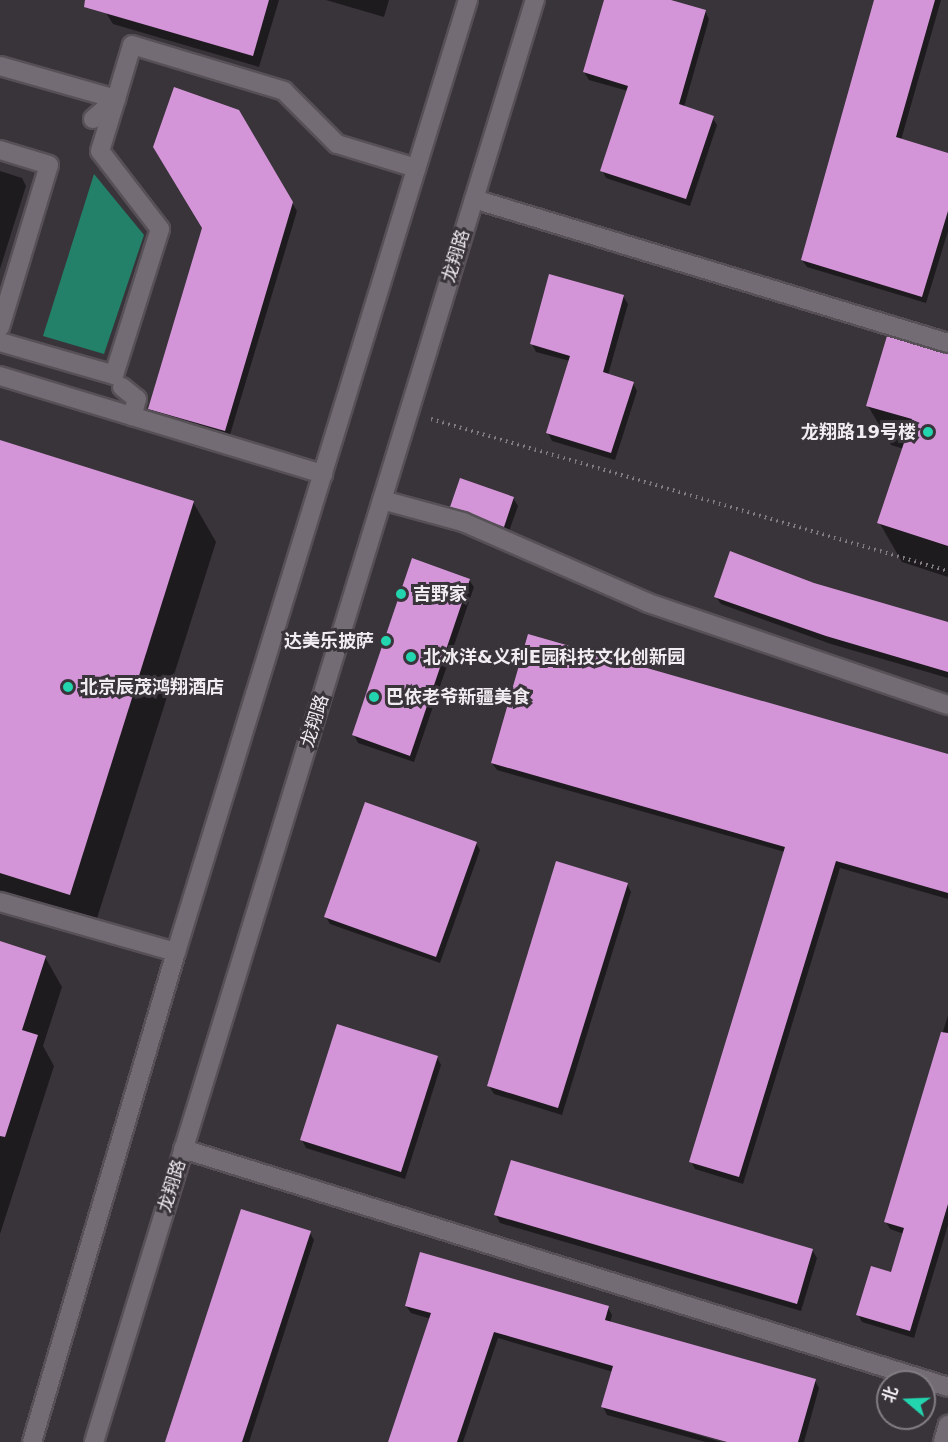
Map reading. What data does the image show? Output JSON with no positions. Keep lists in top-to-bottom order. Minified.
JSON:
{"streets":{"street":["龙翔路"]},"places":["龙翔路19号楼","吉野家","达美乐披萨","北冰洋&义利E园科技文化创新园","北京辰茂鸿翔酒店","巴依老爷新疆美食"],"north":"left"}
